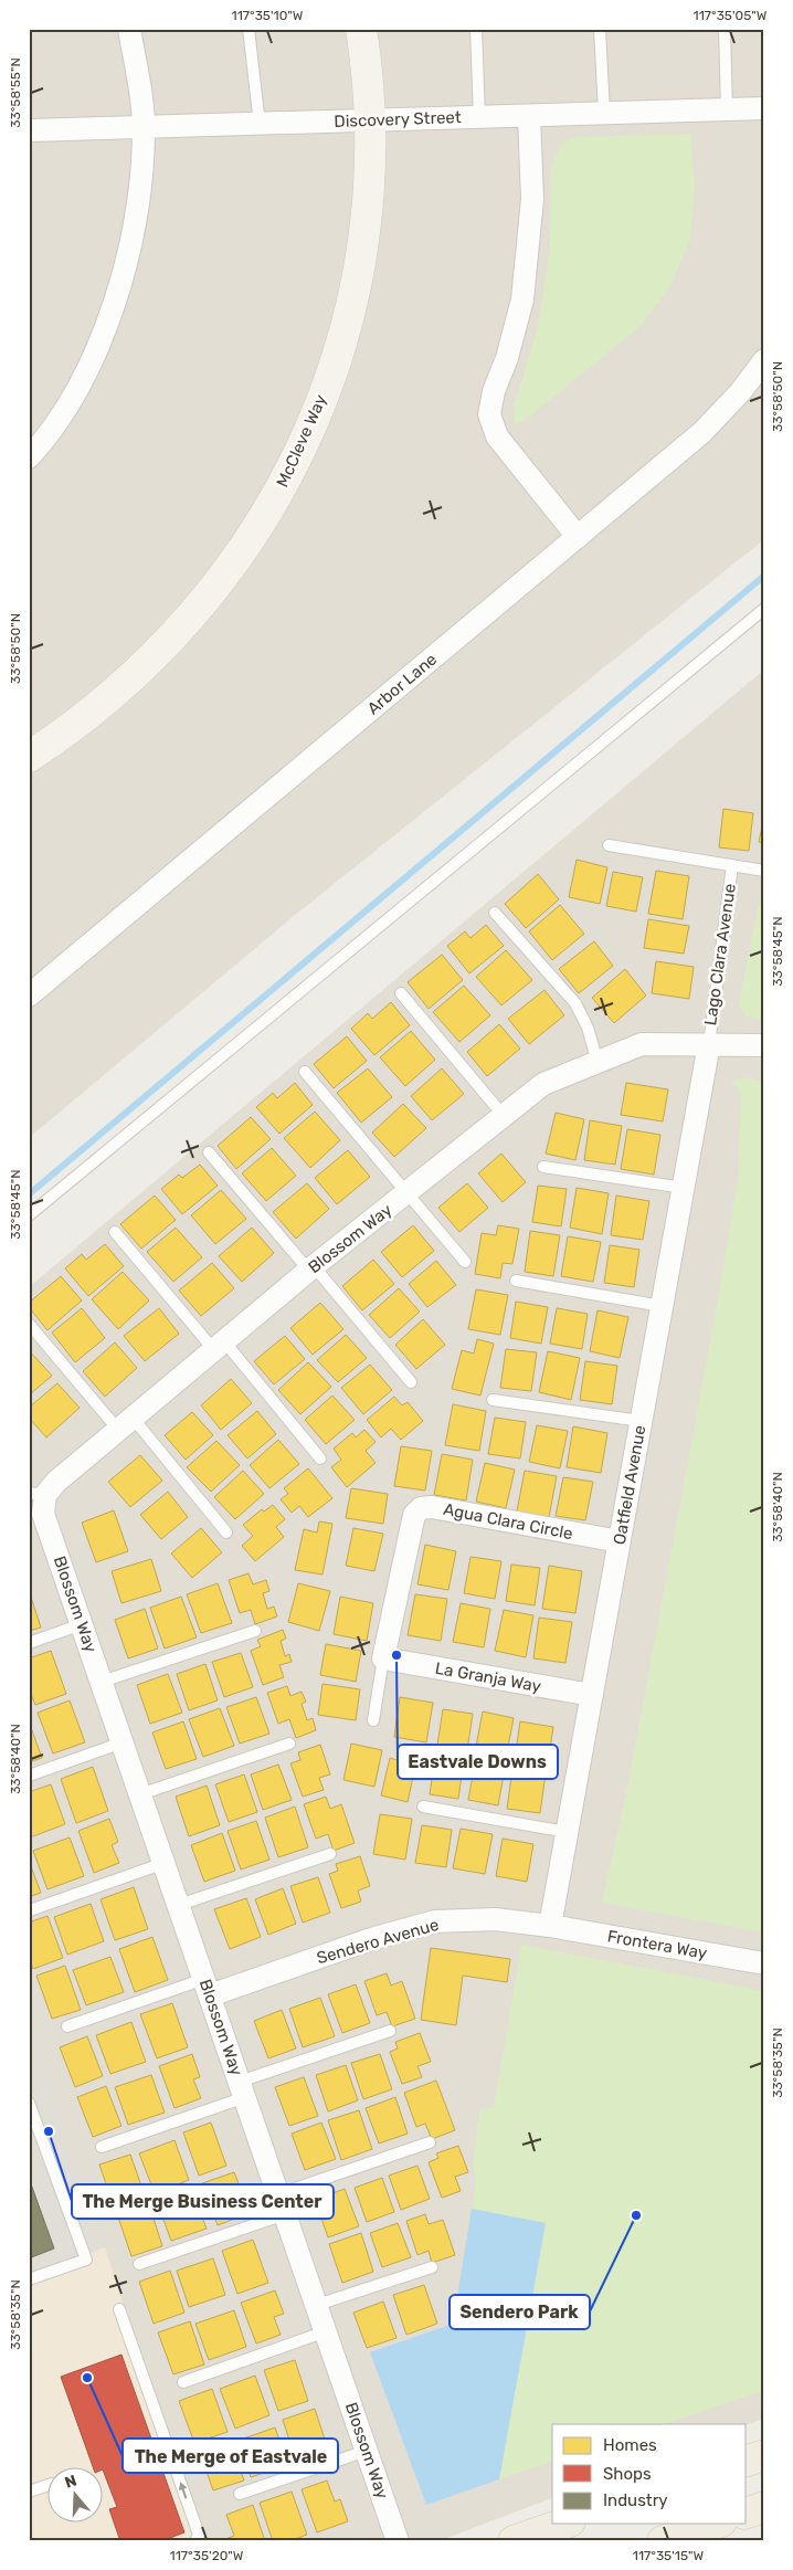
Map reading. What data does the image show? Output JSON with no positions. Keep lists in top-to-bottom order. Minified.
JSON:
{"streets":{"street":["Discovery Street","McCleve Way","Arbor Lane","Blossom Way","Oatfield Avenue","Agua Clara Circle","La Granja Way","Sendero Avenue","Frontera Way"],"lane":["Lago Clara Avenue"]},"crossings":[["Discovery Street","McCleve Way"],["Lago Clara Avenue","Blossom Way"],["Lago Clara Avenue","Oatfield Avenue"],["Blossom Way","Oatfield Avenue"],["Blossom Way","Sendero Avenue"],["Oatfield Avenue","Agua Clara Circle"],["Oatfield Avenue","La Granja Way"],["Oatfield Avenue","Sendero Avenue"],["Oatfield Avenue","Frontera Way"],["Agua Clara Circle","La Granja Way"],["Sendero Avenue","Frontera Way"]],"places":["Eastvale Downs","The Merge Business Center","Sendero Park","The Merge of Eastvale"],"legend":["Homes","Shops","Industry"],"north":"top","coordinates":["117°35'10\"W","117°35'05\"W","33°58'55\"N","33°58'50\"N","33°58'45\"N","33°58'40\"N","33°58'35\"N","117°35'20\"W","117°35'15\"W"]}
